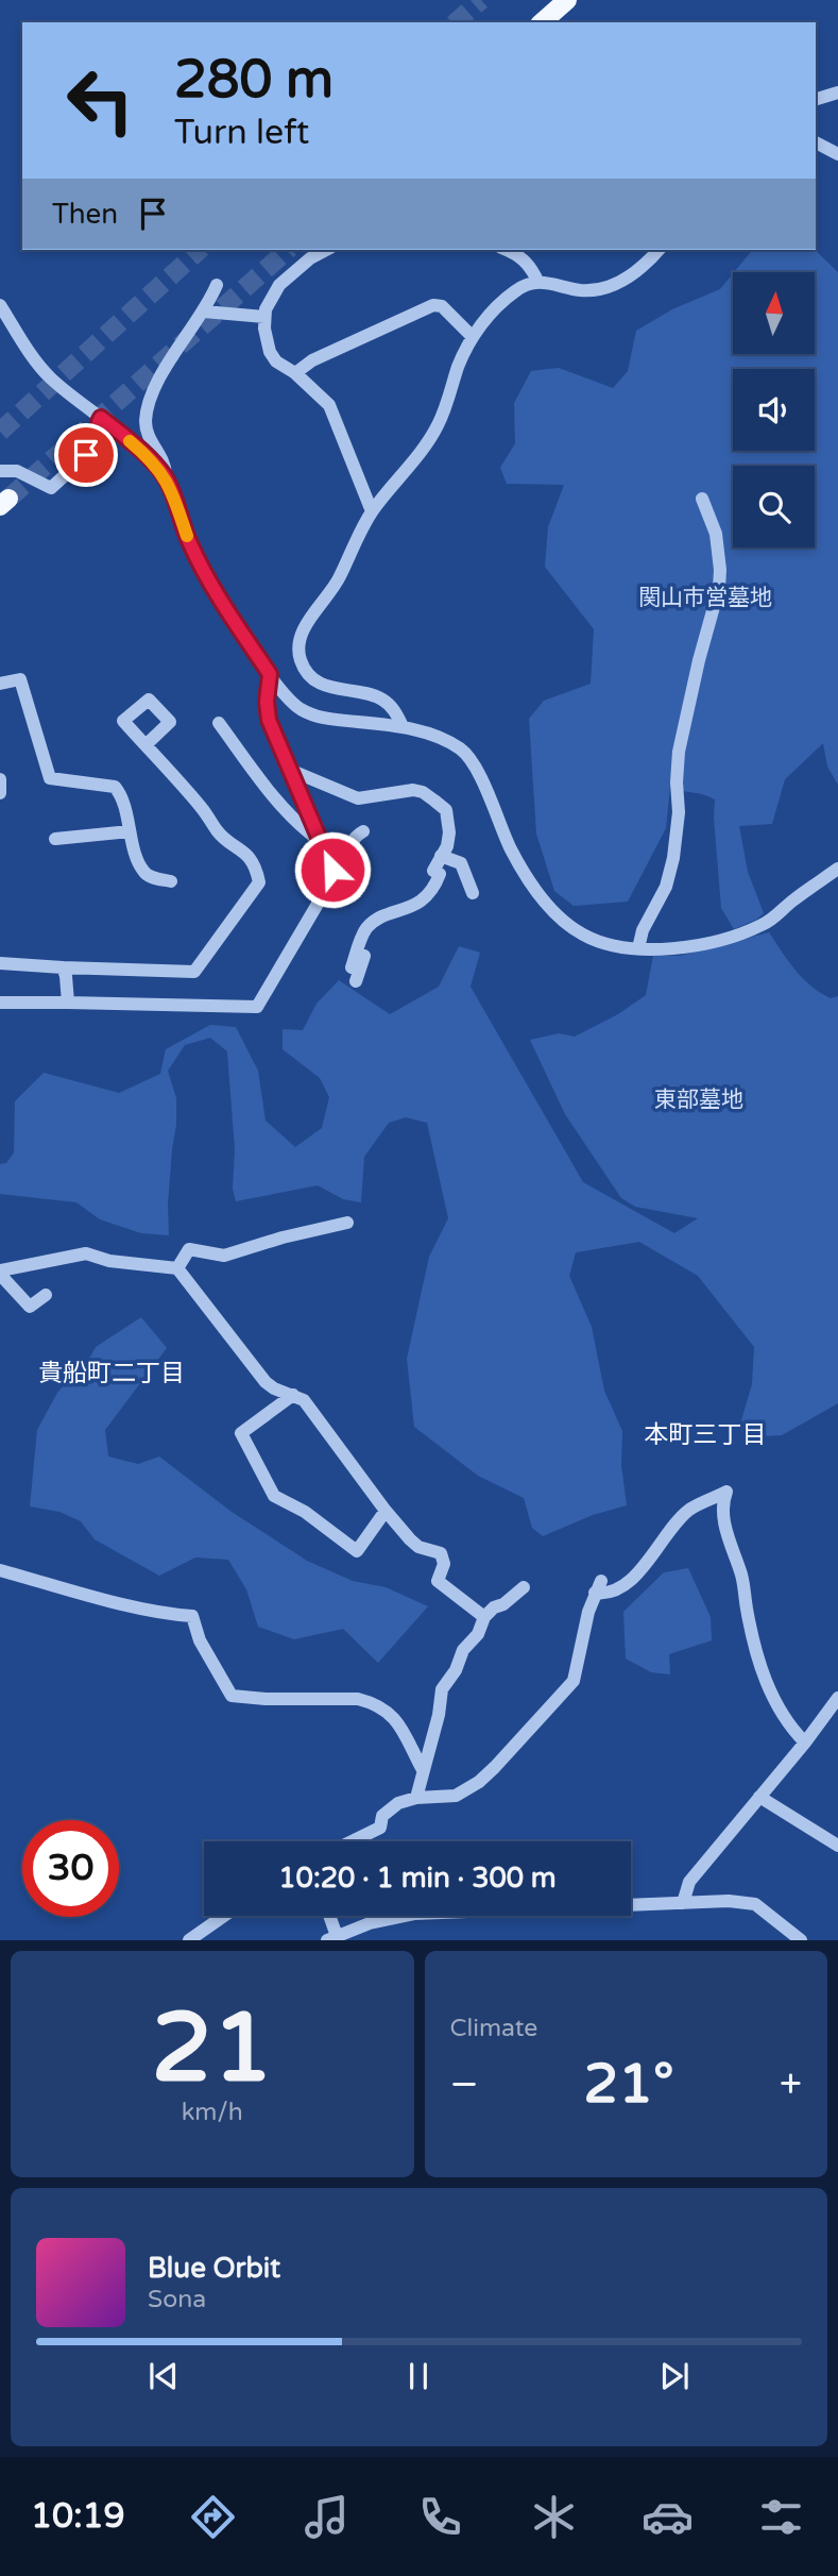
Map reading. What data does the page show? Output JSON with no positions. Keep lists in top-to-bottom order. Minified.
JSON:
{"districts":["貴船町二丁目","本町三丁目"],"parks":["関山市営墓地","東部墓地"],"north":"top","page":{"turn":["280 m","Turn left"],"then":"Then","limit":"30","trip":"10:20 · 1 min · 300 m","tile":[["21","km/h"],"Climate"],"heat":["−","21°","+"],"song":["Blue Orbit","Sona"],"tabs":"10:19"}}
